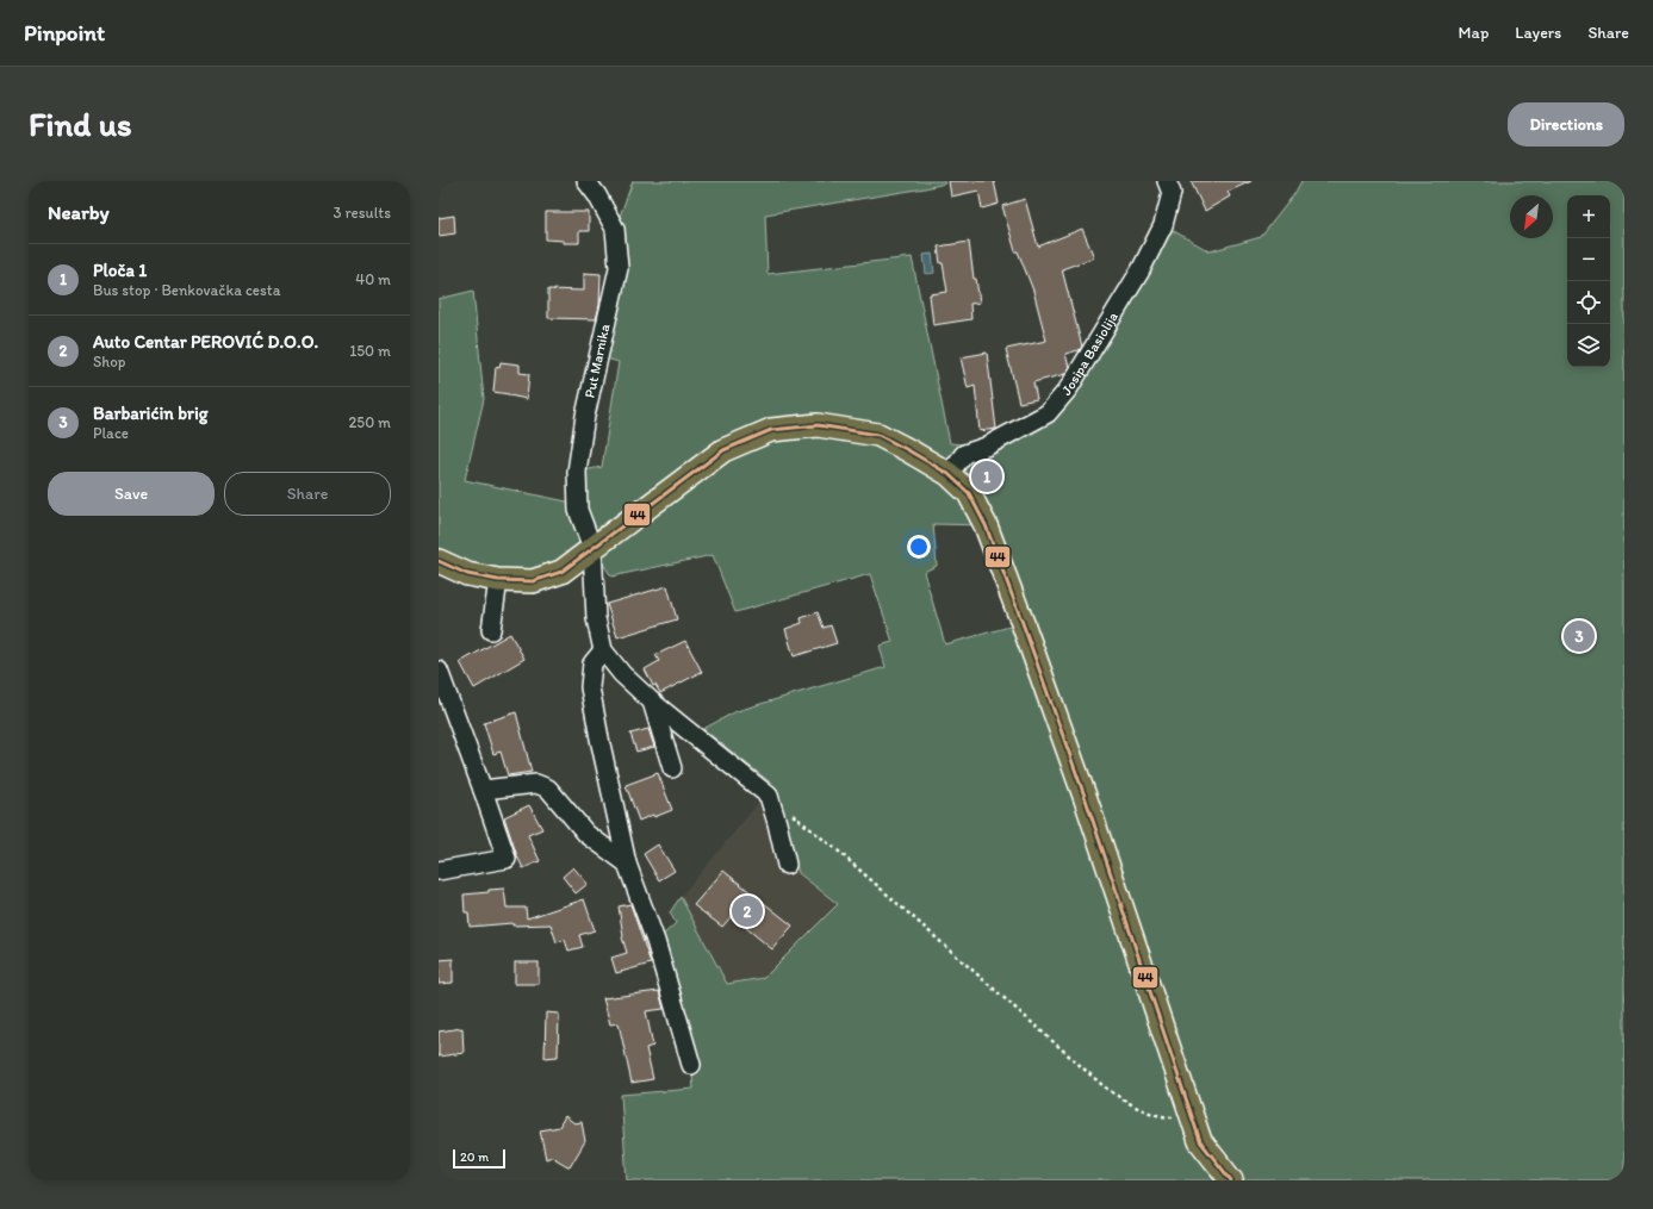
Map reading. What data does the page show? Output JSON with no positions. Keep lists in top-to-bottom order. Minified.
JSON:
{"streets":{"street":["Josipa Basiolija","Put Marnika"]},"lines":["transit line 44"],"scale_bar":"20 m","north":"bottom left","page":{"header":"Pinpoint","nav":["Map","Layers","Share"],"buttons":["Directions",["Save","Share"]],"title":"Find us","heading":["Nearby","3 results"],"map_buttons":["+","−"],"list":[{"mark":"1","name":"Ploča 1","note":"Bus stop · Benkovačka cesta","value":"40 m"},{"mark":"2","name":"Auto Centar PEROVIĆ D.O.O.","note":"Shop","value":"150 m"},{"mark":"3","name":"Barbarićin brig","note":"Place","value":"250 m"}],"pins":["1","3","2"],"scale":"20 m"}}
